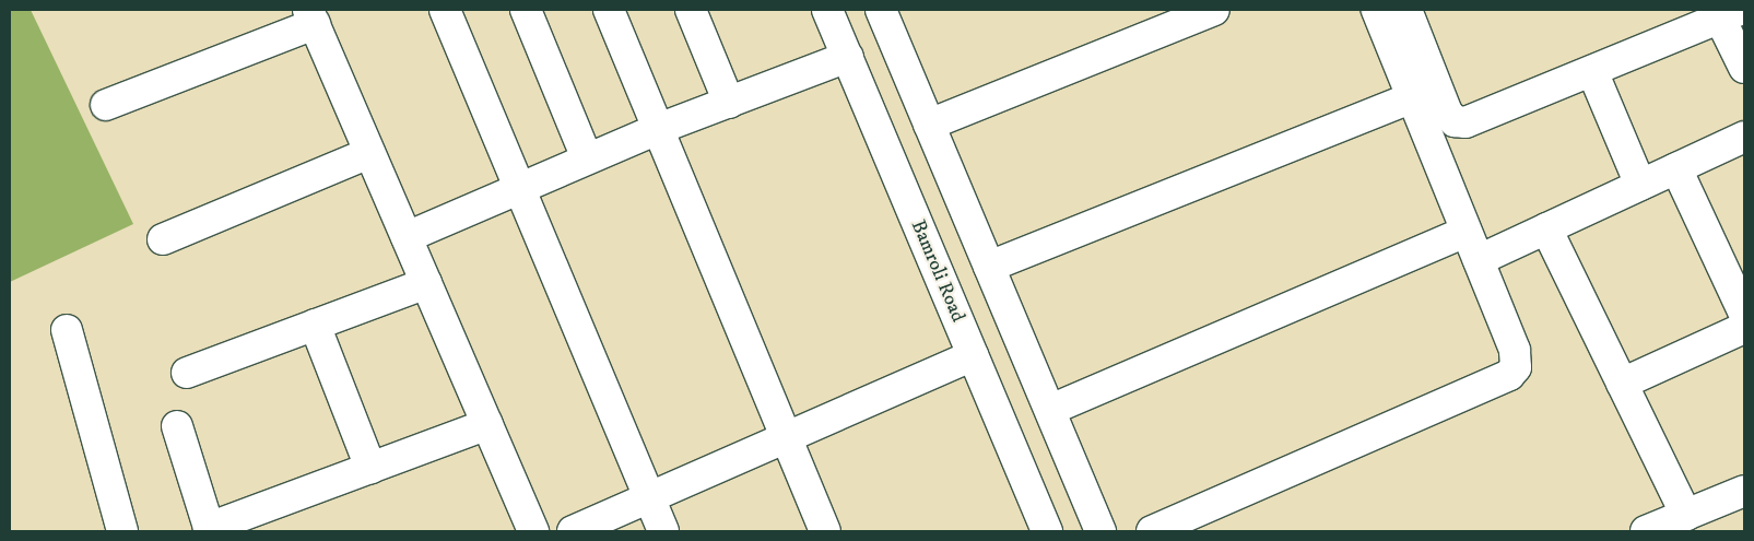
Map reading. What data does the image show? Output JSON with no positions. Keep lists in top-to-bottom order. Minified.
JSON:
{"streets":{"street":["Bamroli Road"]}}
